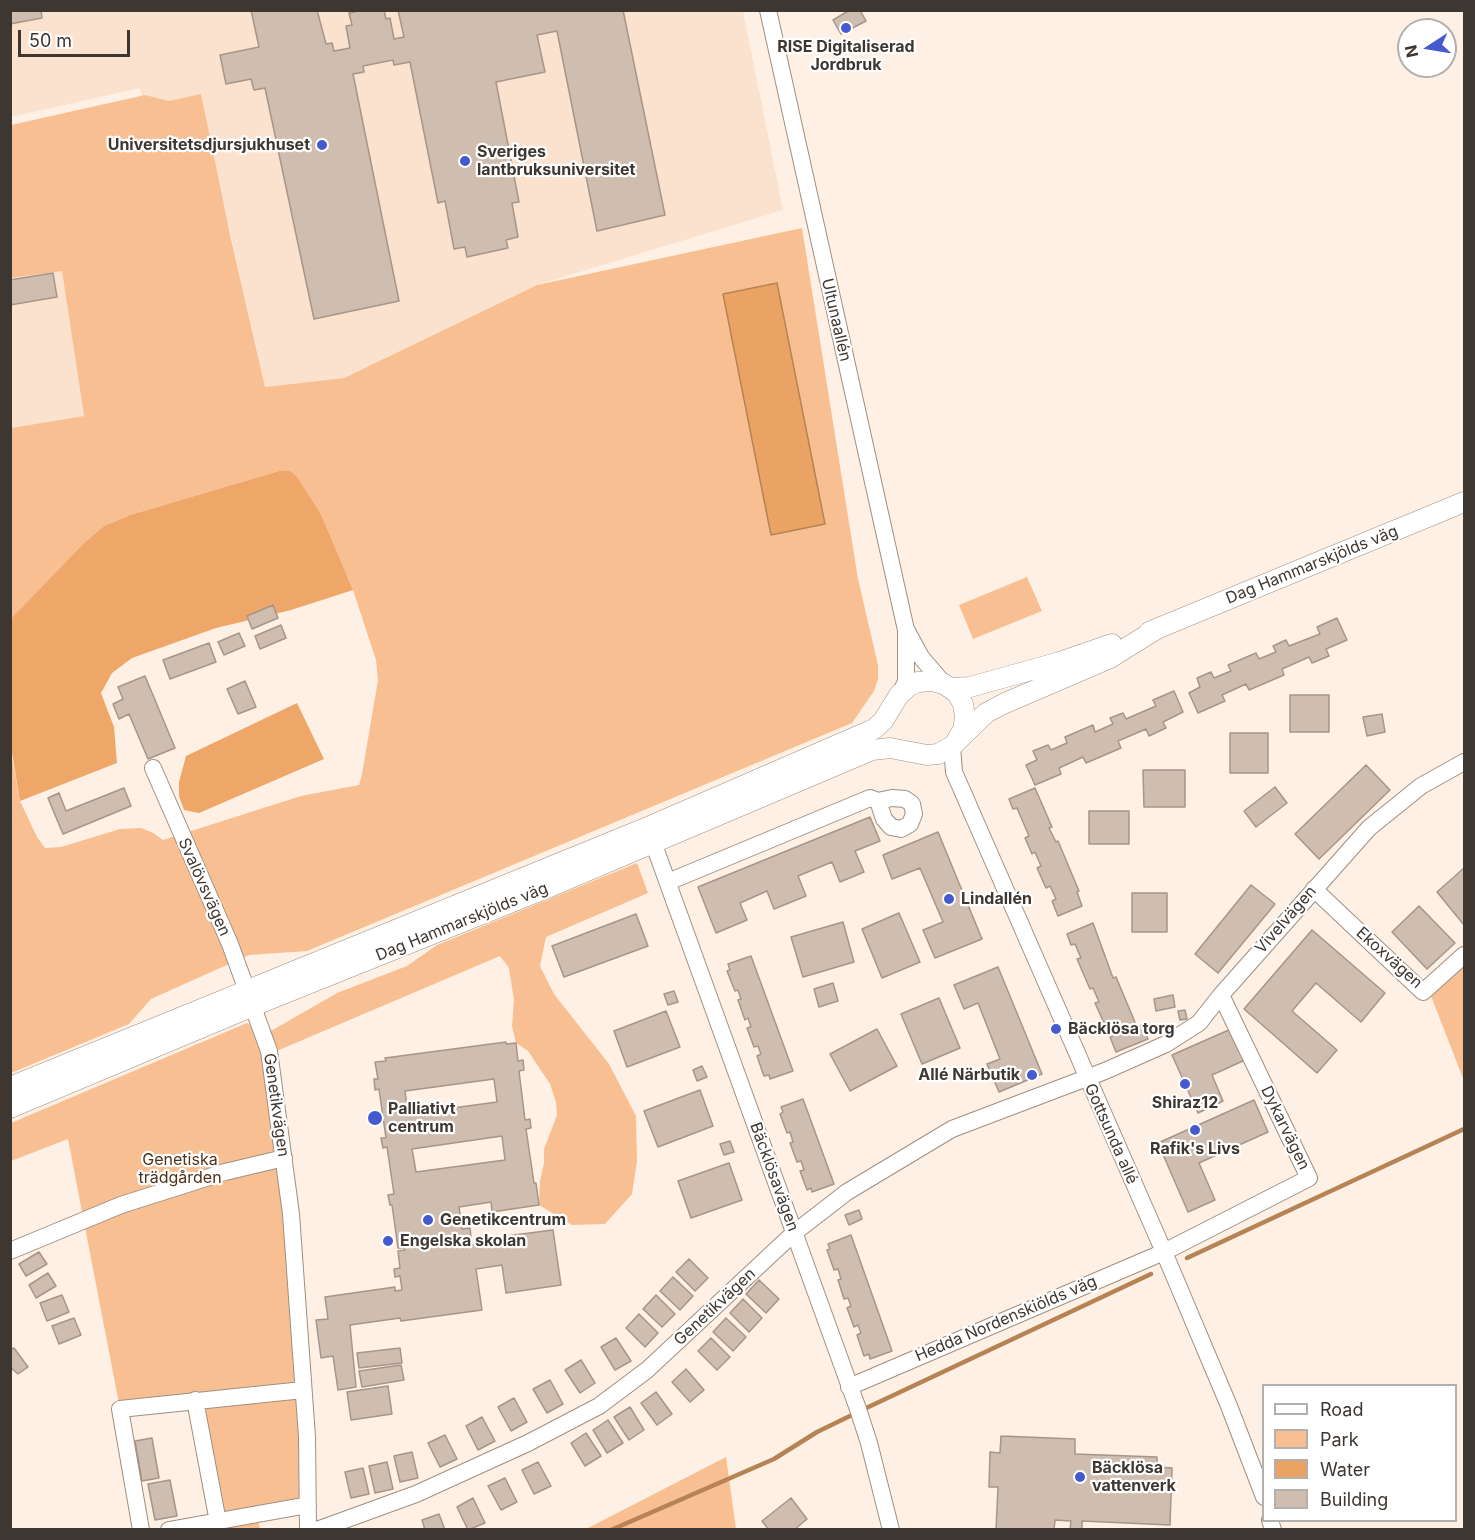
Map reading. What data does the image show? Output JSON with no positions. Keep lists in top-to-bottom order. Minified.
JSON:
{"streets":{"main road":["Dag Hammarskjölds väg"],"street":["Ultunaallén","Svalövsvägen","Vivelvägen","Ekoxvägen","Genetikvägen","Dykarvägen","Gottsunda allé","Bäcklösavägen","Hedda Nordenskiölds väg"]},"crossings":[["Ultunaallén","Dag Hammarskjölds väg"],["Ultunaallén","Gottsunda allé"],["Dag Hammarskjölds väg","Svalövsvägen"],["Dag Hammarskjölds väg","Genetikvägen"],["Dag Hammarskjölds väg","Gottsunda allé"],["Dag Hammarskjölds väg","Bäcklösavägen"],["Svalövsvägen","Genetikvägen"],["Vivelvägen","Ekoxvägen"],["Vivelvägen","Genetikvägen"],["Vivelvägen","Dykarvägen"],["Genetikvägen","Gottsunda allé"],["Genetikvägen","Bäcklösavägen"],["Dykarvägen","Gottsunda allé"],["Dykarvägen","Hedda Nordenskiölds väg"],["Gottsunda allé","Hedda Nordenskiölds väg"],["Bäcklösavägen","Hedda Nordenskiölds väg"]],"parks":["Genetiska trädgården"],"places":["RISE Digitaliserad Jordbruk","Universitetsdjursjukhuset","Sveriges lantbruksuniversitet","Lindallén","Bäcklösa torg","Allé Närbutik","Shiraz12","Palliativt centrum","Rafik's Livs","Genetikcentrum","Engelska skolan","Bäcklösa vattenverk"],"legend":["Road","Park","Water","Building"],"scale_bar":"50 m","north":"left"}
